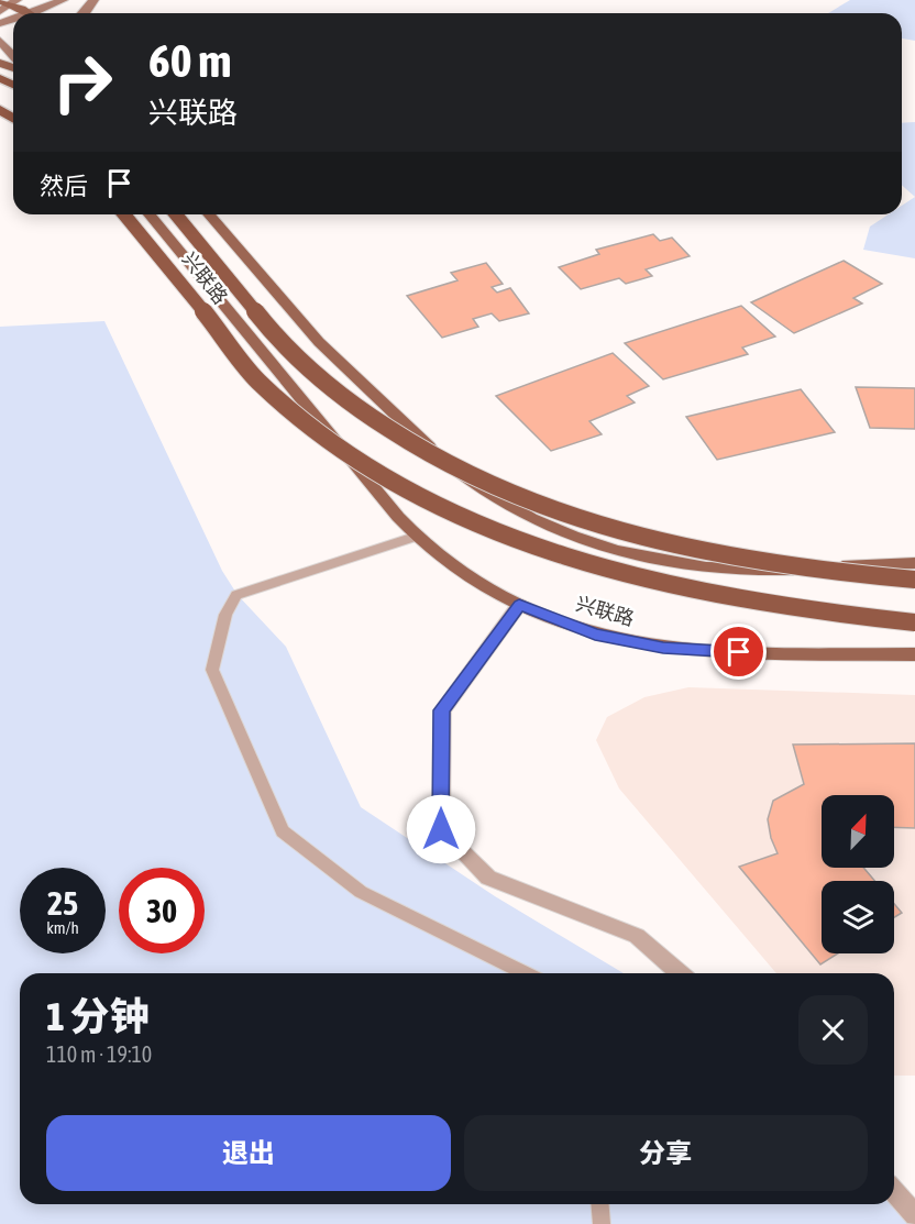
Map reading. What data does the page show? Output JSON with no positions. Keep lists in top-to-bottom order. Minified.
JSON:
{"streets":{"highway":["兴联路"]},"north":"top right","page":{"turn":["60 m","兴联路"],"then":"然后","speed":"25 km/h","limit":"30","heading":["1 分钟","110 m · 19:10"],"buttons":["退出","分享"]}}
